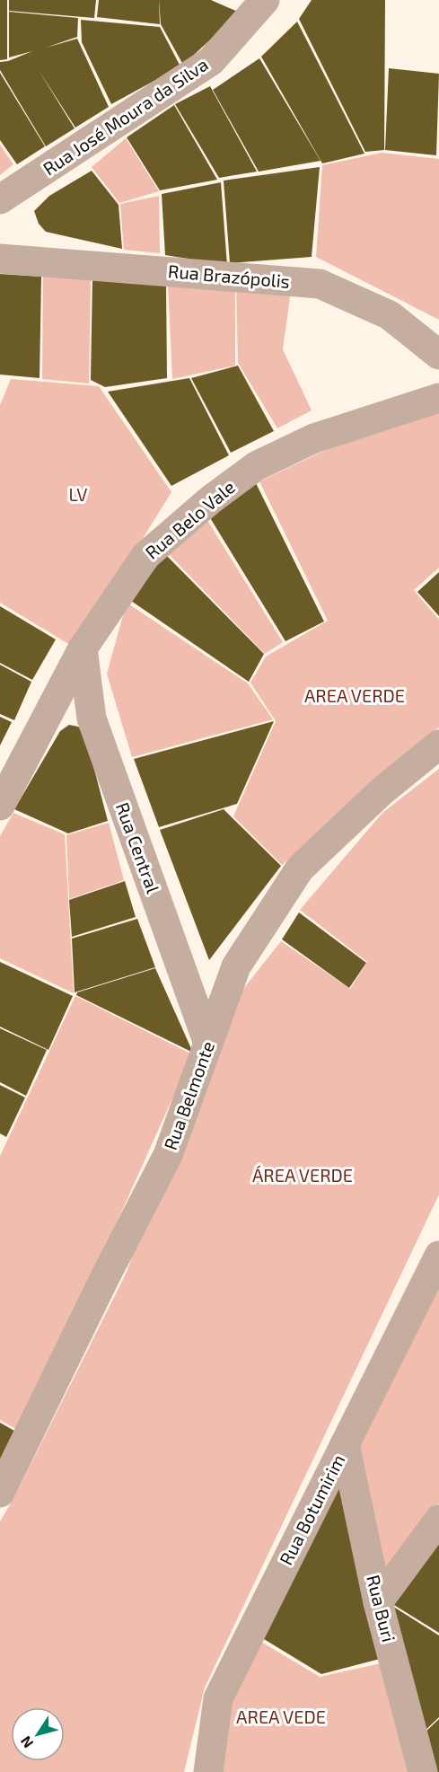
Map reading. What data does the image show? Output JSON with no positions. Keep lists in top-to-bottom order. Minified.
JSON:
{"streets":{"street":["Rua José Moura da Silva","Rua Brazópolis","Rua Belo Vale","Rua Central","Rua Belmonte","Rua Botumirim","Rua Buri"]},"crossings":[["Rua Belo Vale","Rua Central"],["Rua Central","Rua Belmonte"],["Rua Botumirim","Rua Buri"]],"parks":["LV","AREA VERDE","ÁREA VERDE","AREA VEDE"],"north":"bottom left"}
